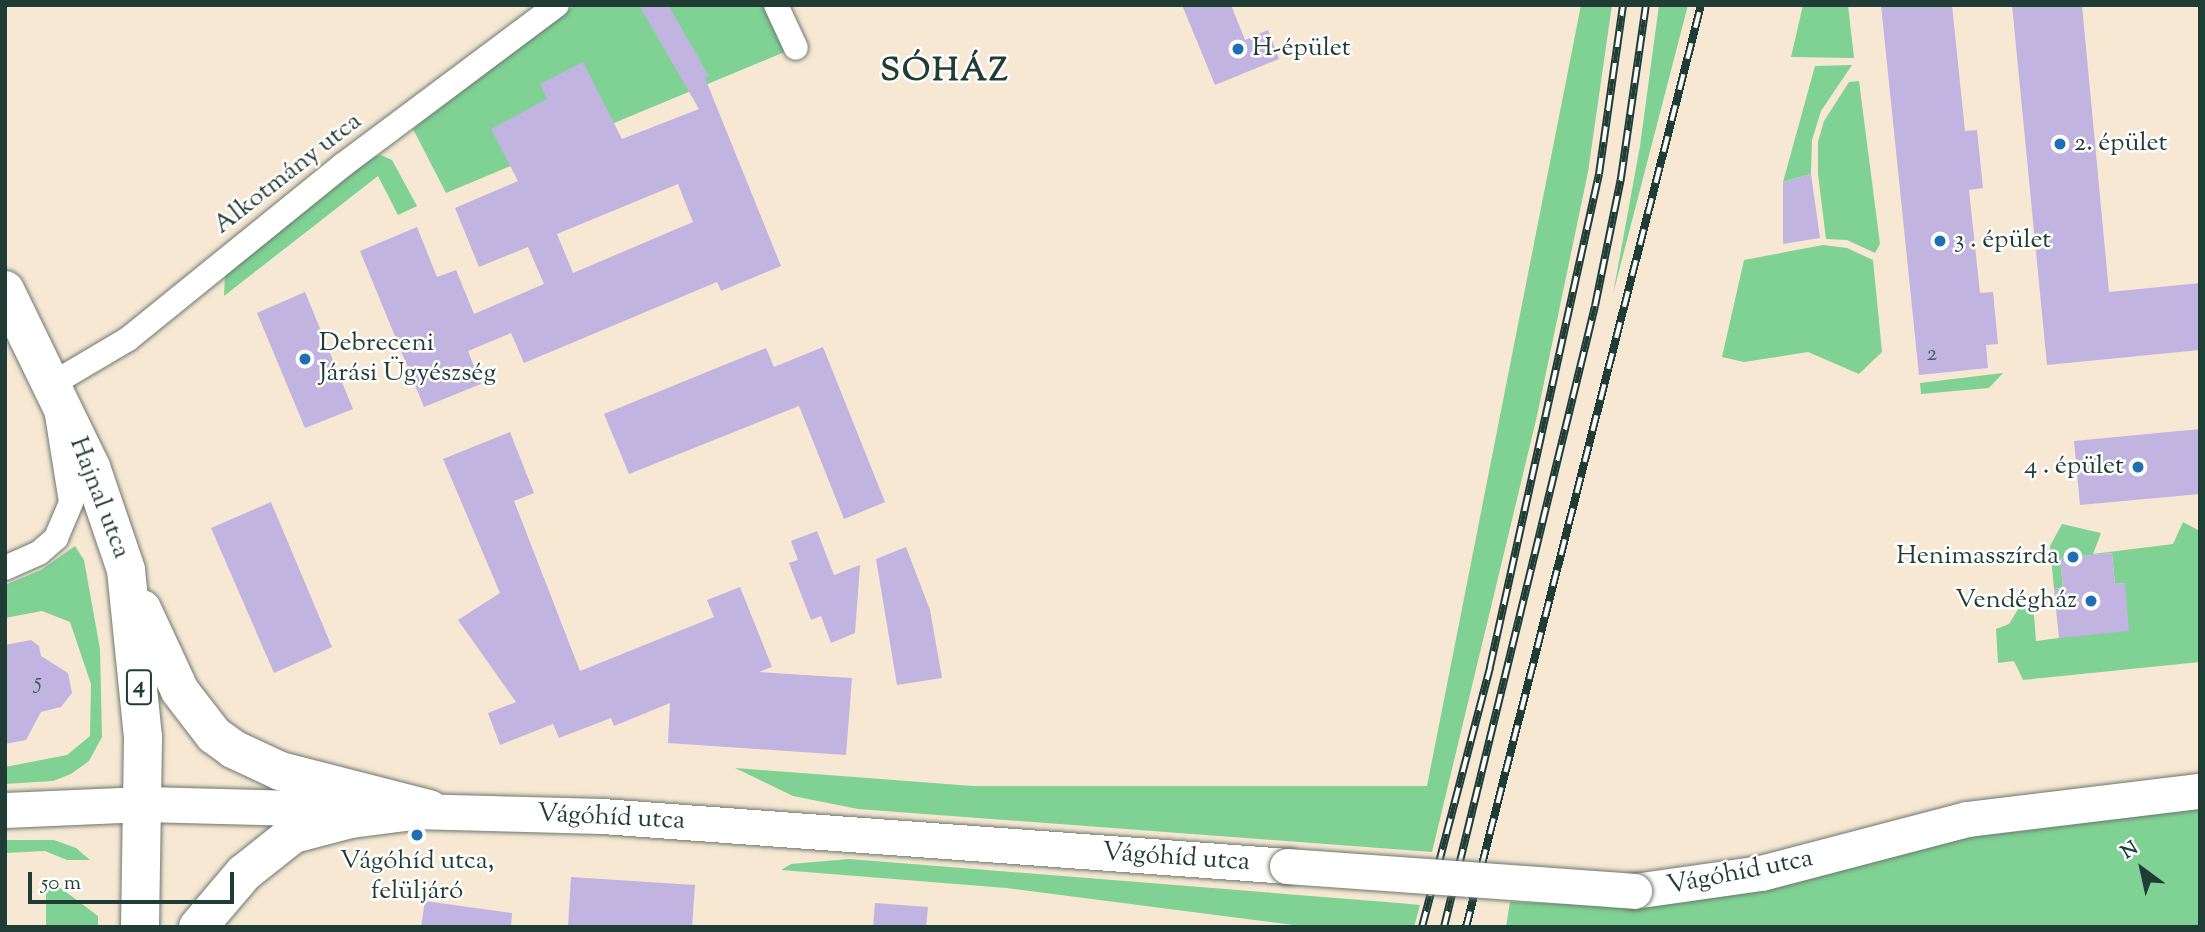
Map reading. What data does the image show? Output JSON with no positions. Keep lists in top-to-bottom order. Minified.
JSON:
{"streets":{"main road":["Hajnal utca","4","Vágóhíd utca"],"street":["Alkotmány utca"]},"crossings":[["Alkotmány utca","Hajnal utca"],["Hajnal utca","4"],["Hajnal utca","Vágóhíd utca"],["4","Vágóhíd utca"]],"districts":["SÓHÁZ"],"places":["H-épület","2. épület","3 . épület","Debreceni Járási Ügyészség","4 . épület","Henimasszírda","Vendégház","Vágóhíd utca, felüljáró"],"house_numbers":["2","5"],"scale_bar":"50 m","north":"top left"}
